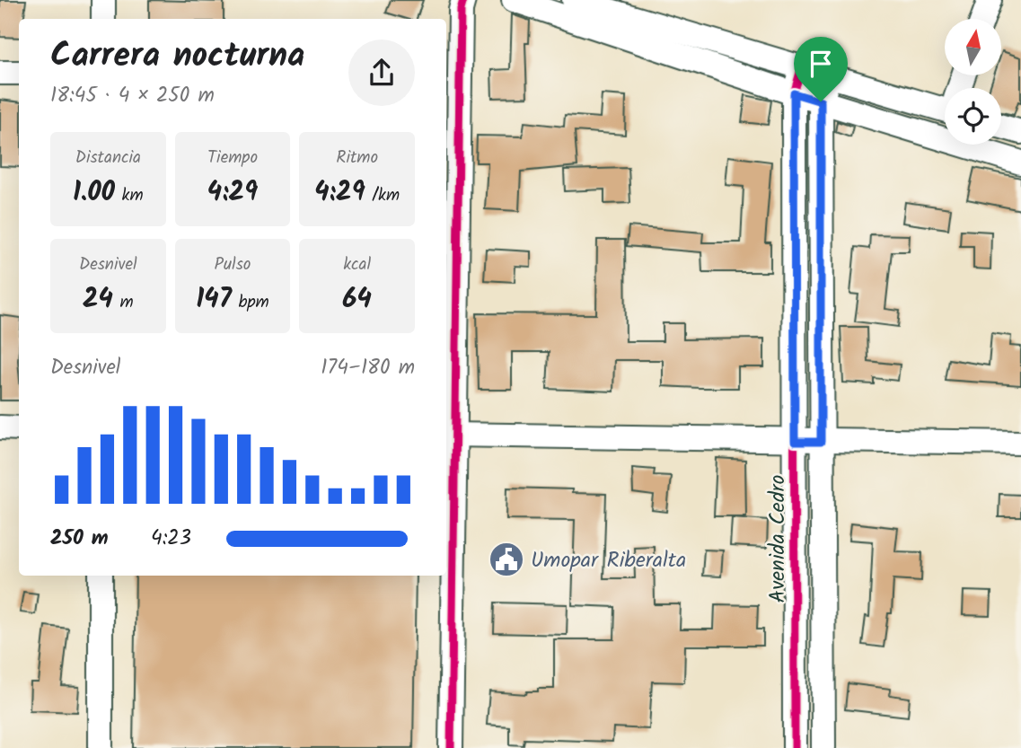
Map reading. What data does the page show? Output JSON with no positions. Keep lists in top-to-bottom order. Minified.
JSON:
{"streets":{"street":["Avenida Cedro"]},"places":{"public building":["Umopar Riberalta"]},"north":"top","page":{"heading":["Carrera nocturna","18:45 · 4 × 250 m"],"stats":[["Distancia","1.00 km"],["Tiempo","4:29"],["Ritmo","4:29 /km"],["Desnivel","24 m"],["Pulso","147 bpm"],["kcal","64"]],"chart":["Desnivel","174–180 m"],"list":[{"name":"250 m","note":"4:23"}]}}
